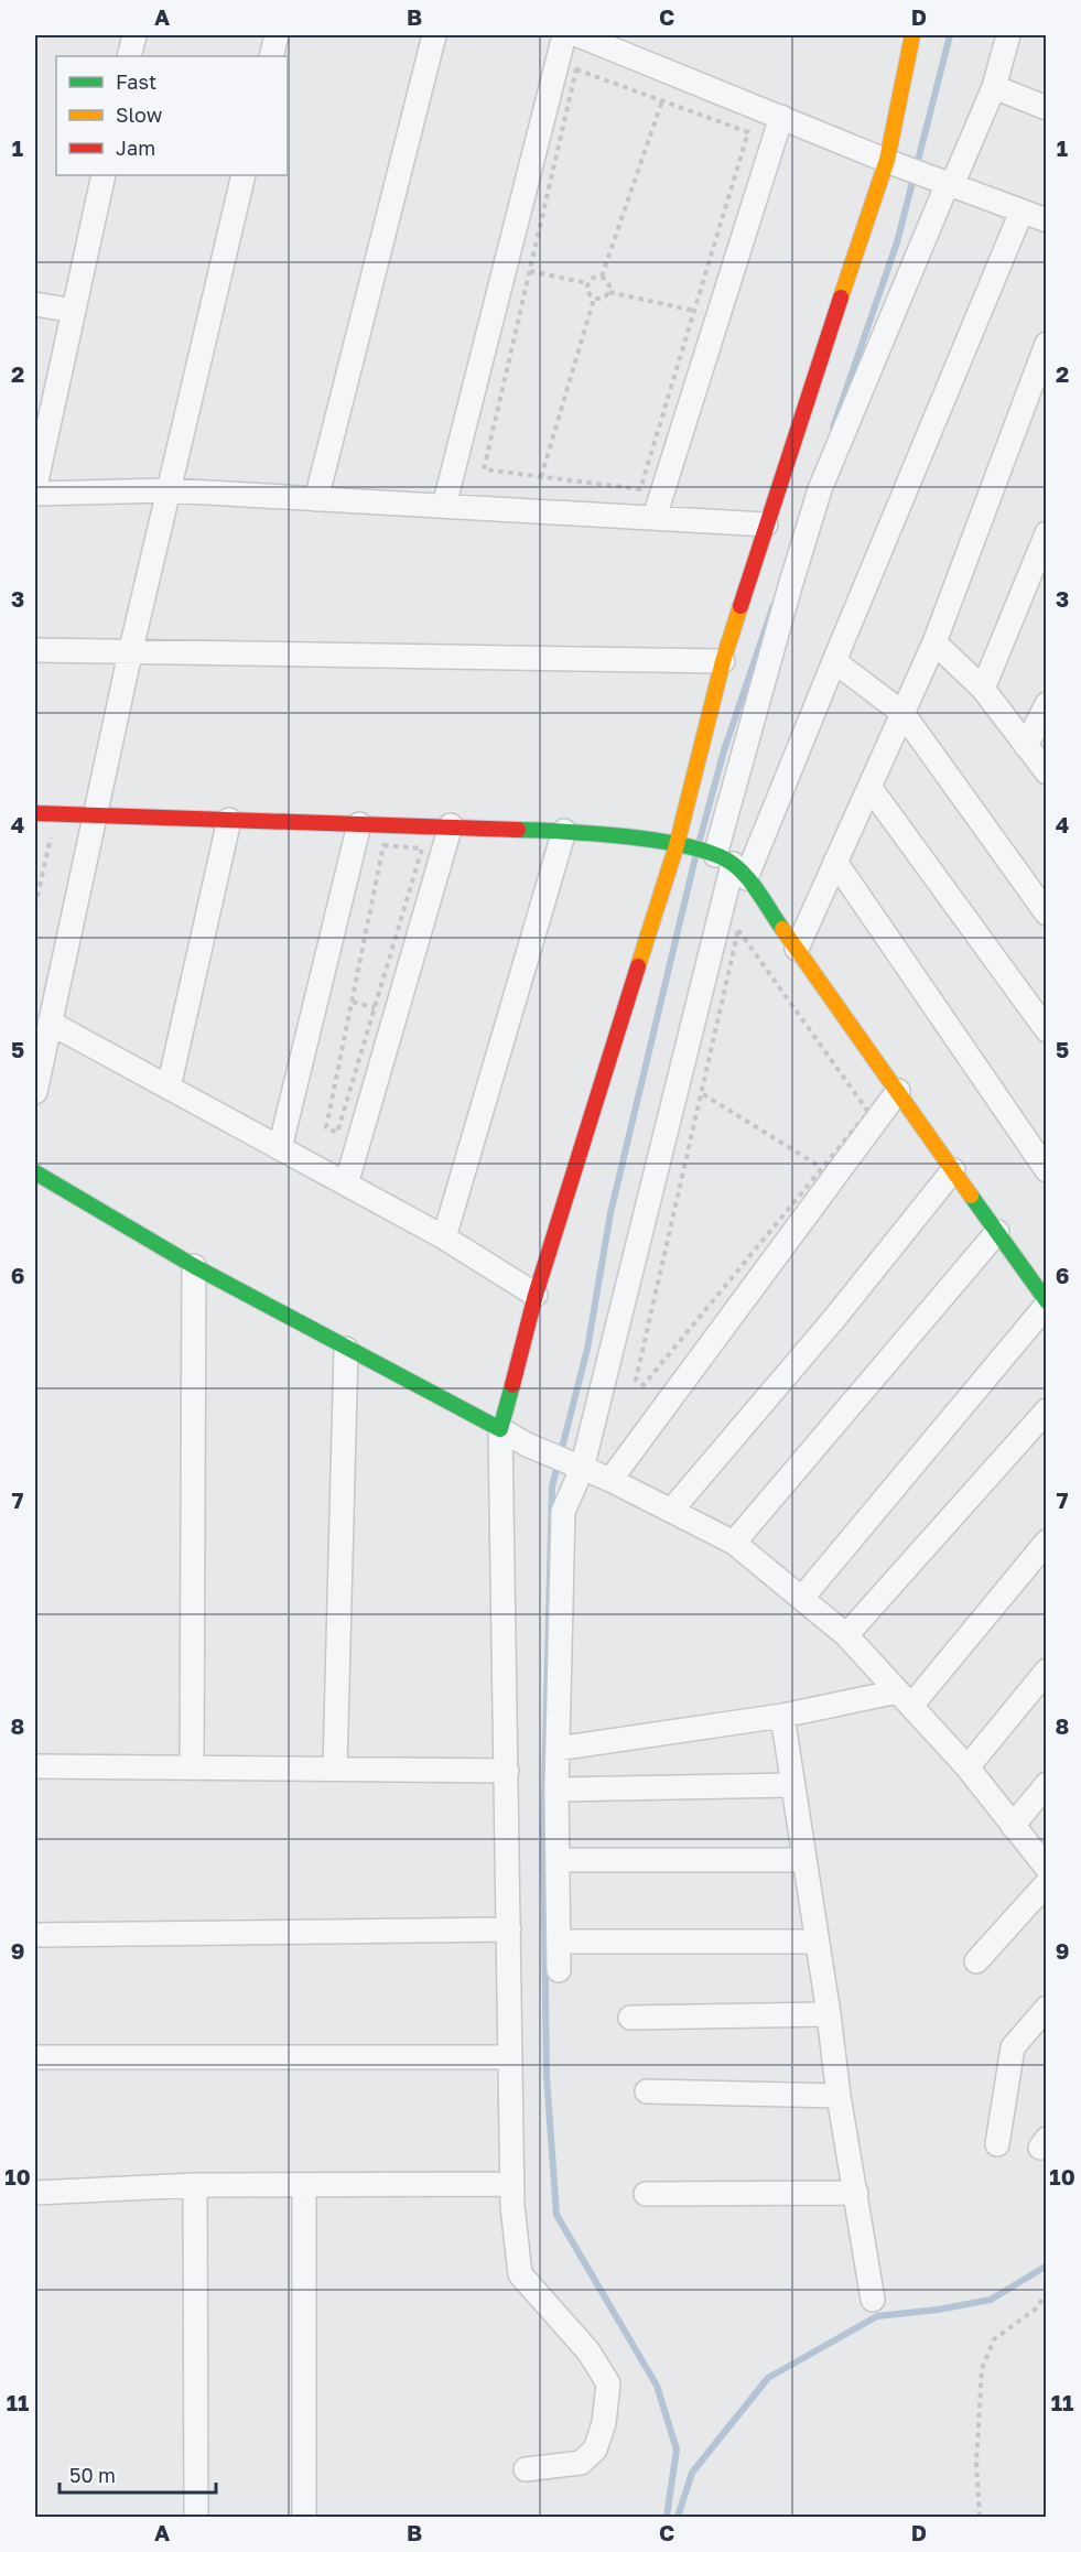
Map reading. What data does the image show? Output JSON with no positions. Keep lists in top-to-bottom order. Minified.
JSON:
{"legend":["Fast","Slow","Jam"],"scale_bar":"50 m","grid":{"columns":["A","B","C","D"],"rows":["1","2","3","4","5","6","7","8","9","10","11"]}}
